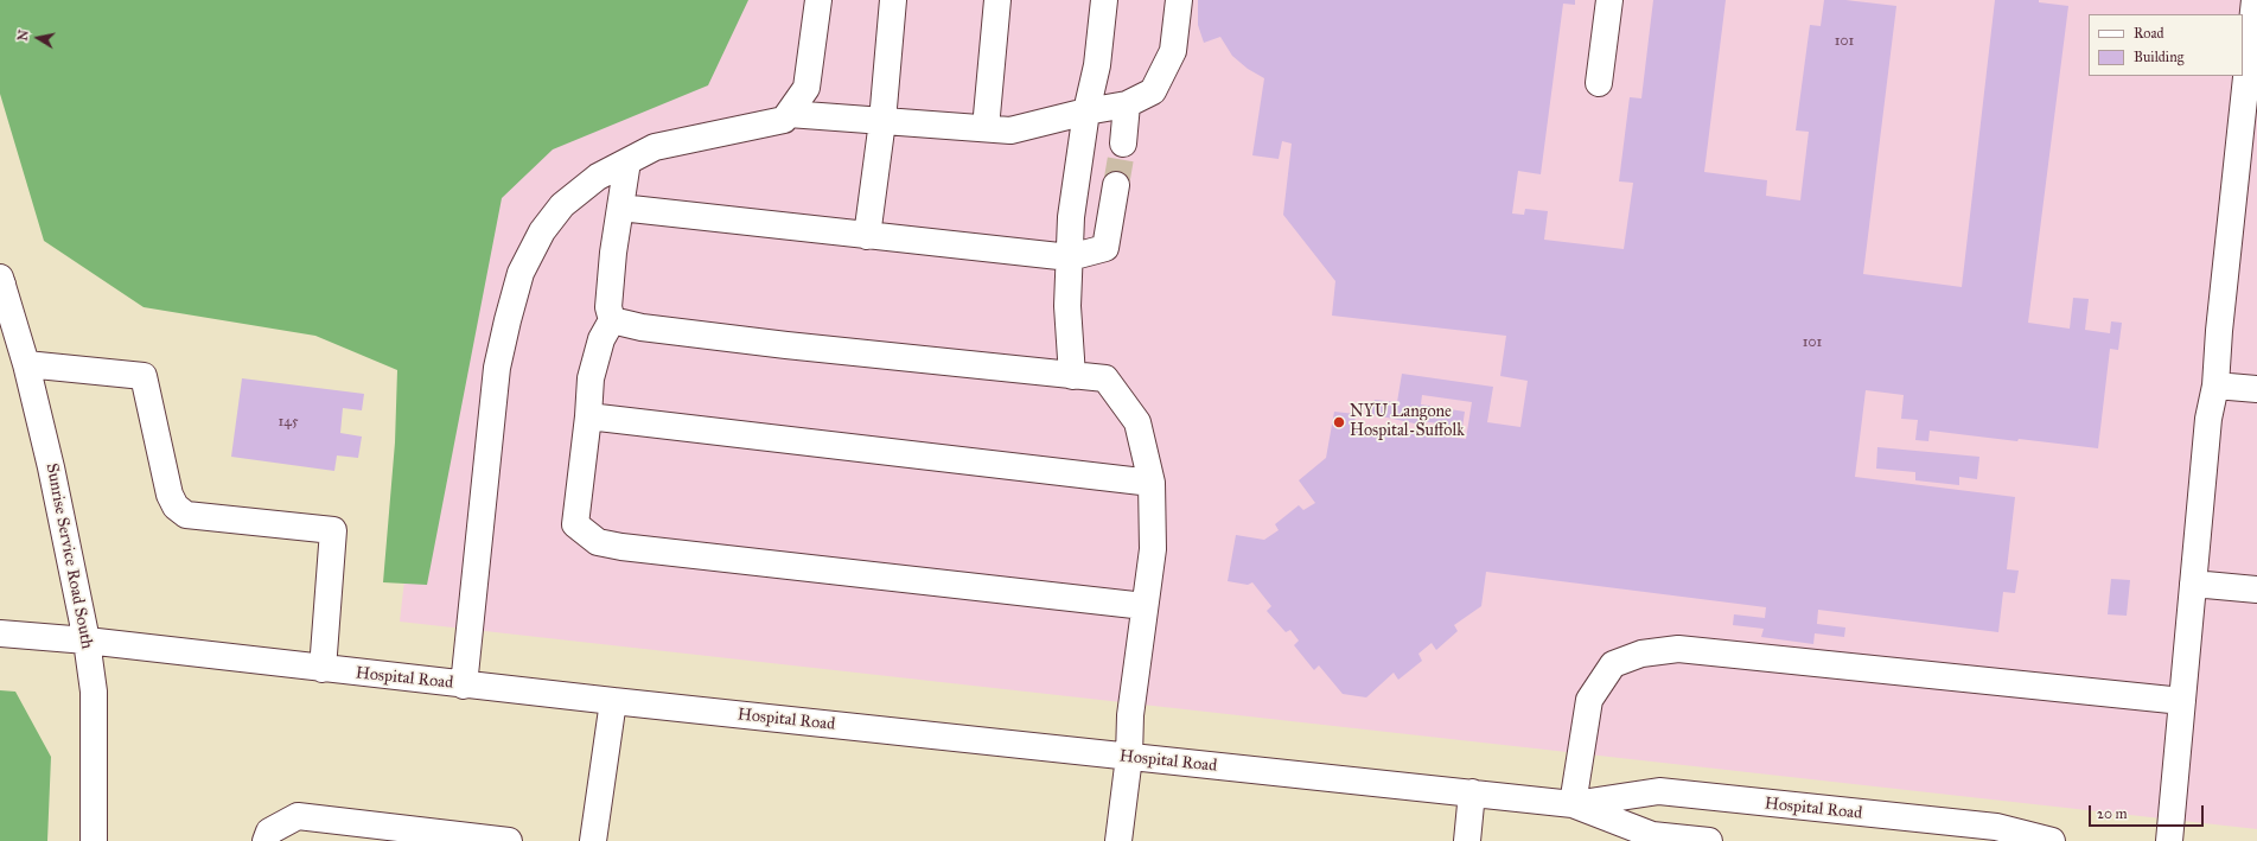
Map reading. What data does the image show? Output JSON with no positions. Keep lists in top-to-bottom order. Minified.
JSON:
{"streets":{"street":["Sunrise Service Road South","Hospital Road"]},"crossings":[["Sunrise Service Road South","Hospital Road"]],"places":["NYU Langone Hospital-Suffolk"],"house_numbers":["101","101","145"],"legend":["Road","Building"],"scale_bar":"20 m","north":"left"}
